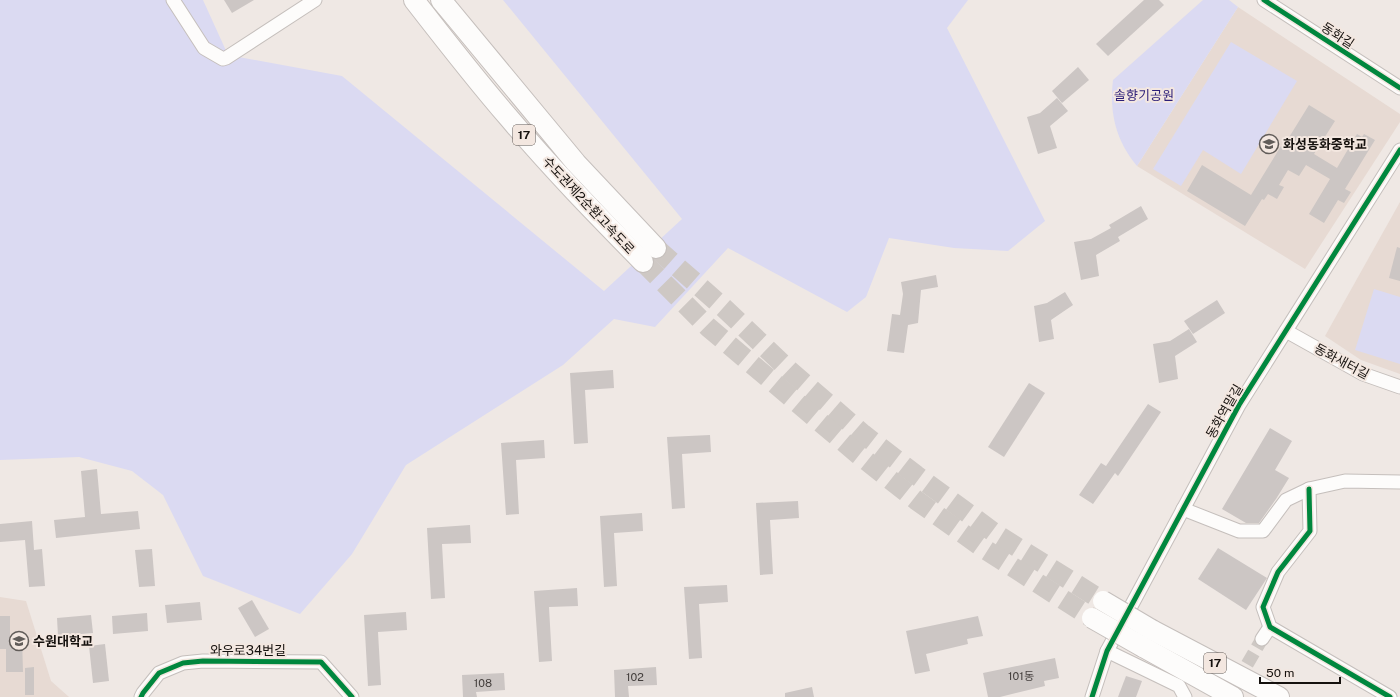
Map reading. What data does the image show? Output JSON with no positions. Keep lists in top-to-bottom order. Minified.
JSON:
{"streets":{"highway":["17","수도권제2순환고속도로"],"street":["동화길","동화새터길","동화역말길","와우로34번길"]},"crossings":[["동화새터길","동화역말길"]],"parks":["솔향기공원"],"places":{"school or university":["화성동화중학교","수원대학교"]},"house_numbers":["101동","102","108"],"scale_bar":"50 m"}
